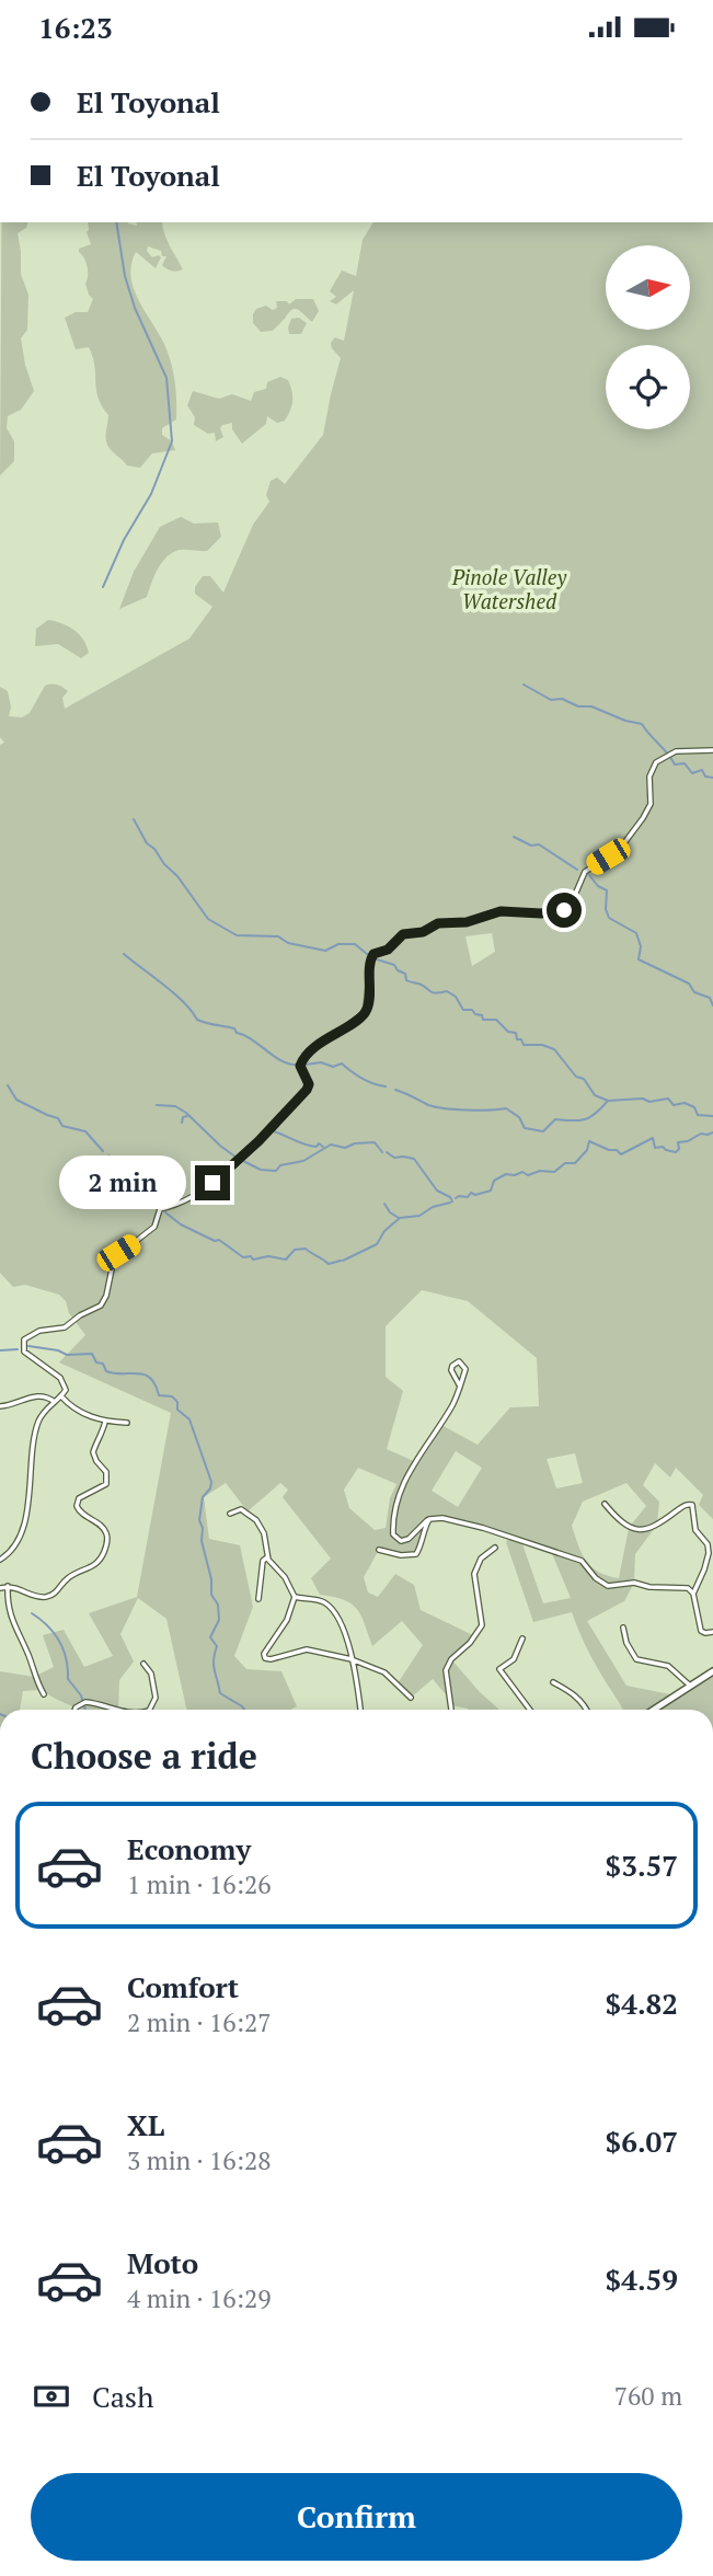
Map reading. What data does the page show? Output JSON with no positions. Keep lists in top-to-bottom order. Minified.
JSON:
{"parks":["Pinole Valley Watershed"],"north":"right","page":{"status":"16:23","banner":["El Toyonal","El Toyonal"],"bubble":"2 min","heading":"Choose a ride","list":[{"name":"Economy","note":"1 min · 16:26","value":"$3.57"},{"name":"Comfort","note":"2 min · 16:27","value":"$4.82"},{"name":"XL","note":"3 min · 16:28","value":"$6.07"},{"name":"Moto","note":"4 min · 16:29","value":"$4.59"}],"pay":["Cash","760 m"],"buttons":"Confirm"}}
